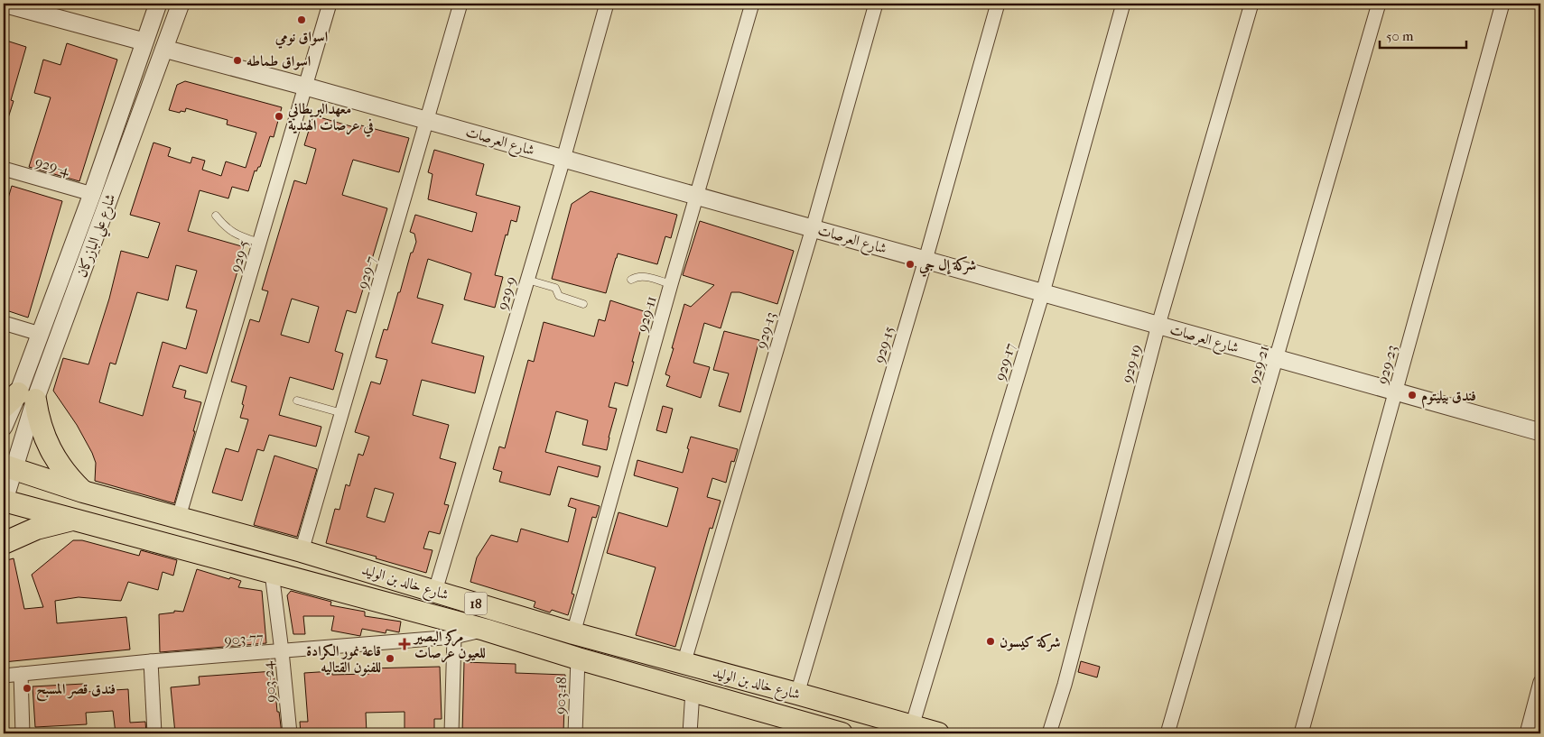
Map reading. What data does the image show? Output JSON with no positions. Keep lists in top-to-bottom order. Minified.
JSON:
{"streets":{"main road":["شارع خالد بن الوليد","18"],"street":["شارع العرصات","929-4","شارع علي البازركان","929-5","929-7","929-9","929-11","929-13","929-15","929-17","929-19","929-21","929-23","903-77","903-24","903-18"]},"crossings":[["شارع العرصات","شارع علي البازركان"],["شارع العرصات","929-5"],["شارع العرصات","929-7"],["شارع العرصات","929-9"],["شارع العرصات","929-11"],["شارع العرصات","929-13"],["شارع العرصات","929-15"],["شارع العرصات","929-17"],["شارع العرصات","929-19"],["شارع العرصات","929-21"],["شارع العرصات","929-23"],["929-4","شارع علي البازركان"],["شارع علي البازركان","شارع خالد بن الوليد"],["929-5","شارع خالد بن الوليد"],["929-7","شارع خالد بن الوليد"],["929-9","شارع خالد بن الوليد"],["929-11","شارع خالد بن الوليد"],["929-13","شارع خالد بن الوليد"],["929-15","شارع خالد بن الوليد"],["929-17","شارع خالد بن الوليد"],["شارع خالد بن الوليد","903-77"],["شارع خالد بن الوليد","903-24"],["شارع خالد بن الوليد","903-18"],["903-77","903-24"]],"places":{"other":["اسواق نومي","اسواق طماطه","معهدالبريطاني في عرصات الهندية","شركة إل جي","فندق بيليتوم","شركة كيسون","قاعة نمور الكرادة للفنون القتاليه","فندق قصر المسبح"],"health":["مركز البصير للعيون عرصات"]},"scale_bar":"50 m"}
